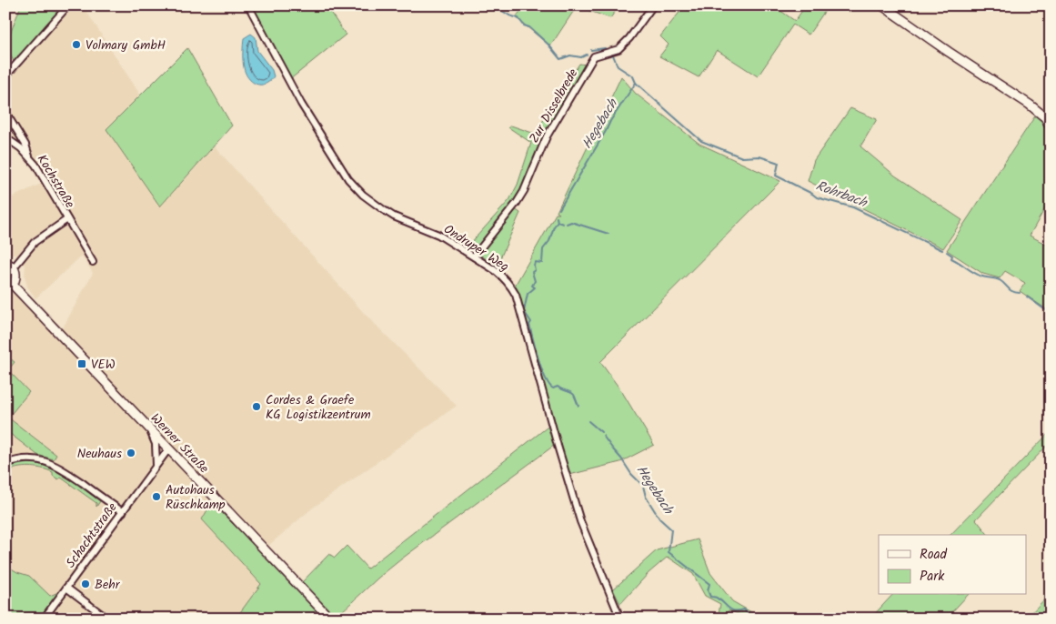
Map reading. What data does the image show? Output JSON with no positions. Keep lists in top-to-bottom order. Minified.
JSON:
{"streets":{"main road":["Werner Straße"],"street":["Zur Disselbrede","Kochstraße","Ondruper Weg","Schachtstraße"]},"crossings":[["Zur Disselbrede","Ondruper Weg"],["Werner Straße","Schachtstraße"]],"water":["Hegebach","Rohrbach"],"places":{"other":["Volmary GmbH","Cordes & Graefe KG Logistikzentrum","Neuhaus","Autohaus Rüschkamp","Behr"],"transit":["VEW"]},"legend":["Road","Park"]}
